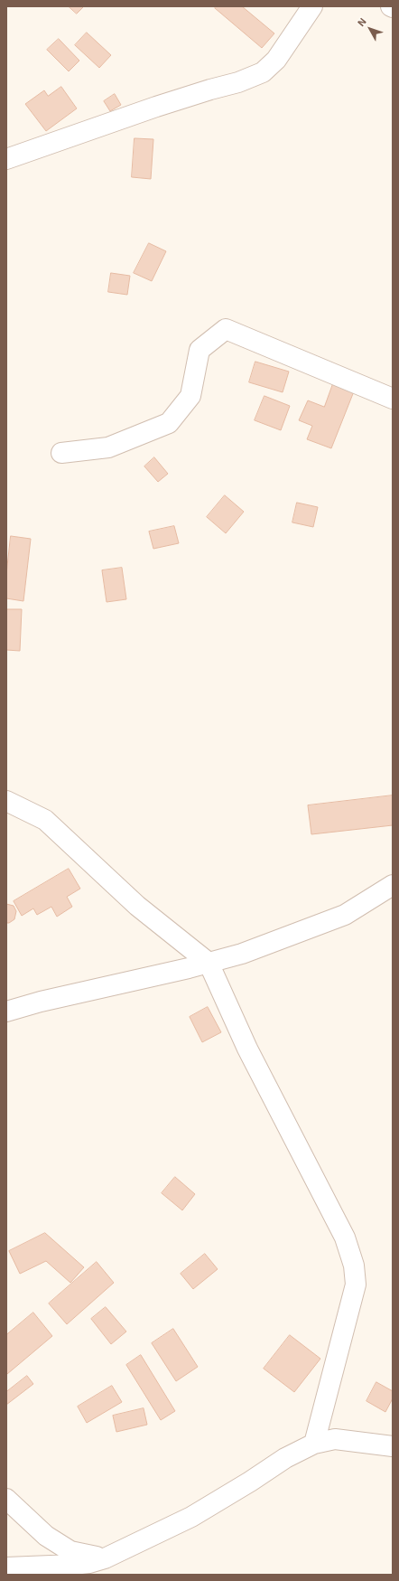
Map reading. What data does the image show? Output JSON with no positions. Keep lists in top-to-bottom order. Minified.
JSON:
{"north":"top left"}
